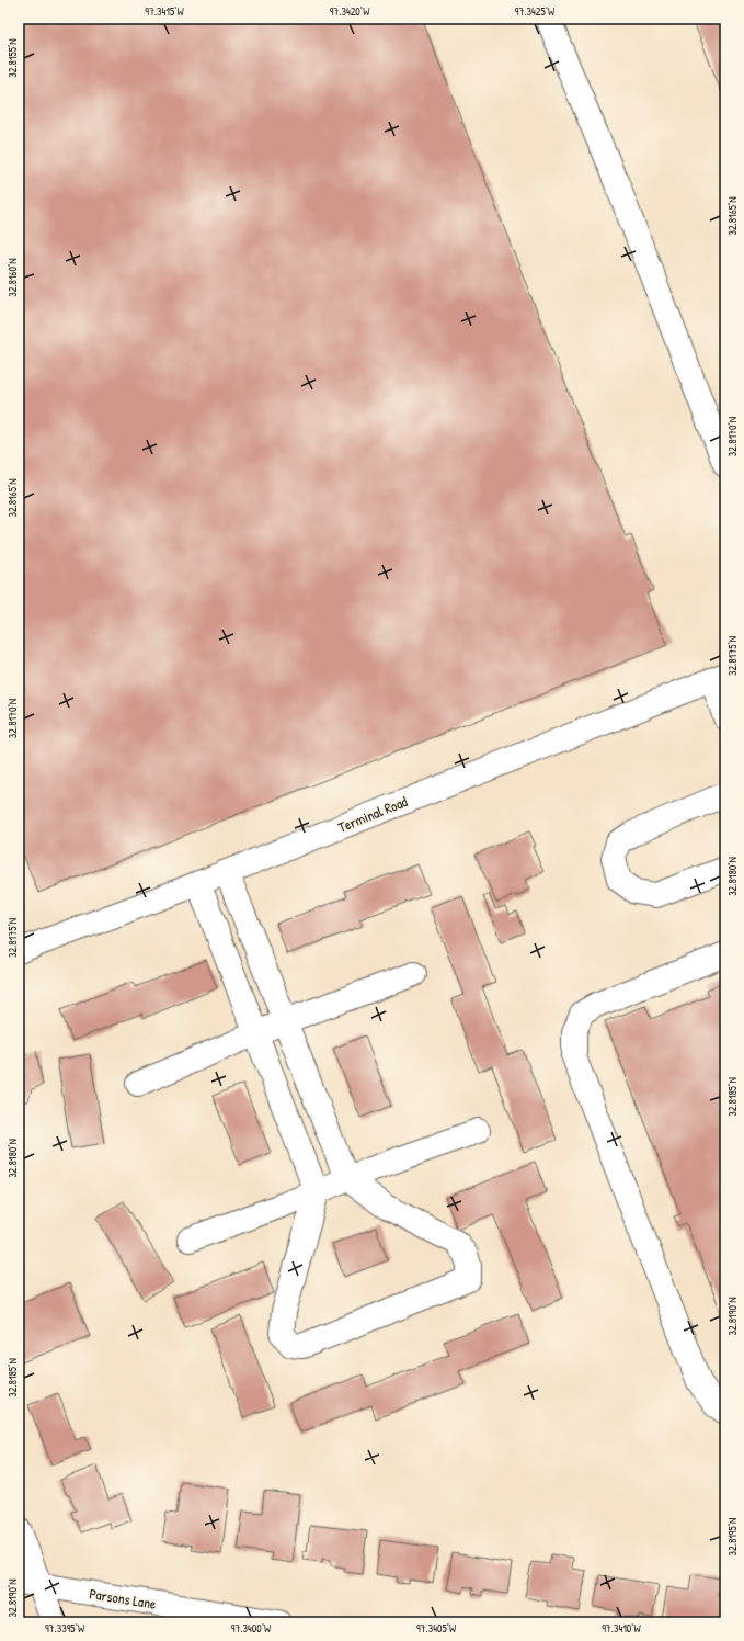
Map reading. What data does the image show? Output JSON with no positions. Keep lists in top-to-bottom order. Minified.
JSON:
{"streets":{"main road":["Terminal Road","Parsons Lane"]},"coordinates":["97.3415°W","97.3420°W","97.3425°W","32.8155°N","32.8165°N","32.8160°N","32.8170°N","32.8175°N","32.8180°N","32.8185°N","32.8190°N","32.8195°N","97.3395°W","97.3400°W","97.3405°W","97.3410°W"]}
